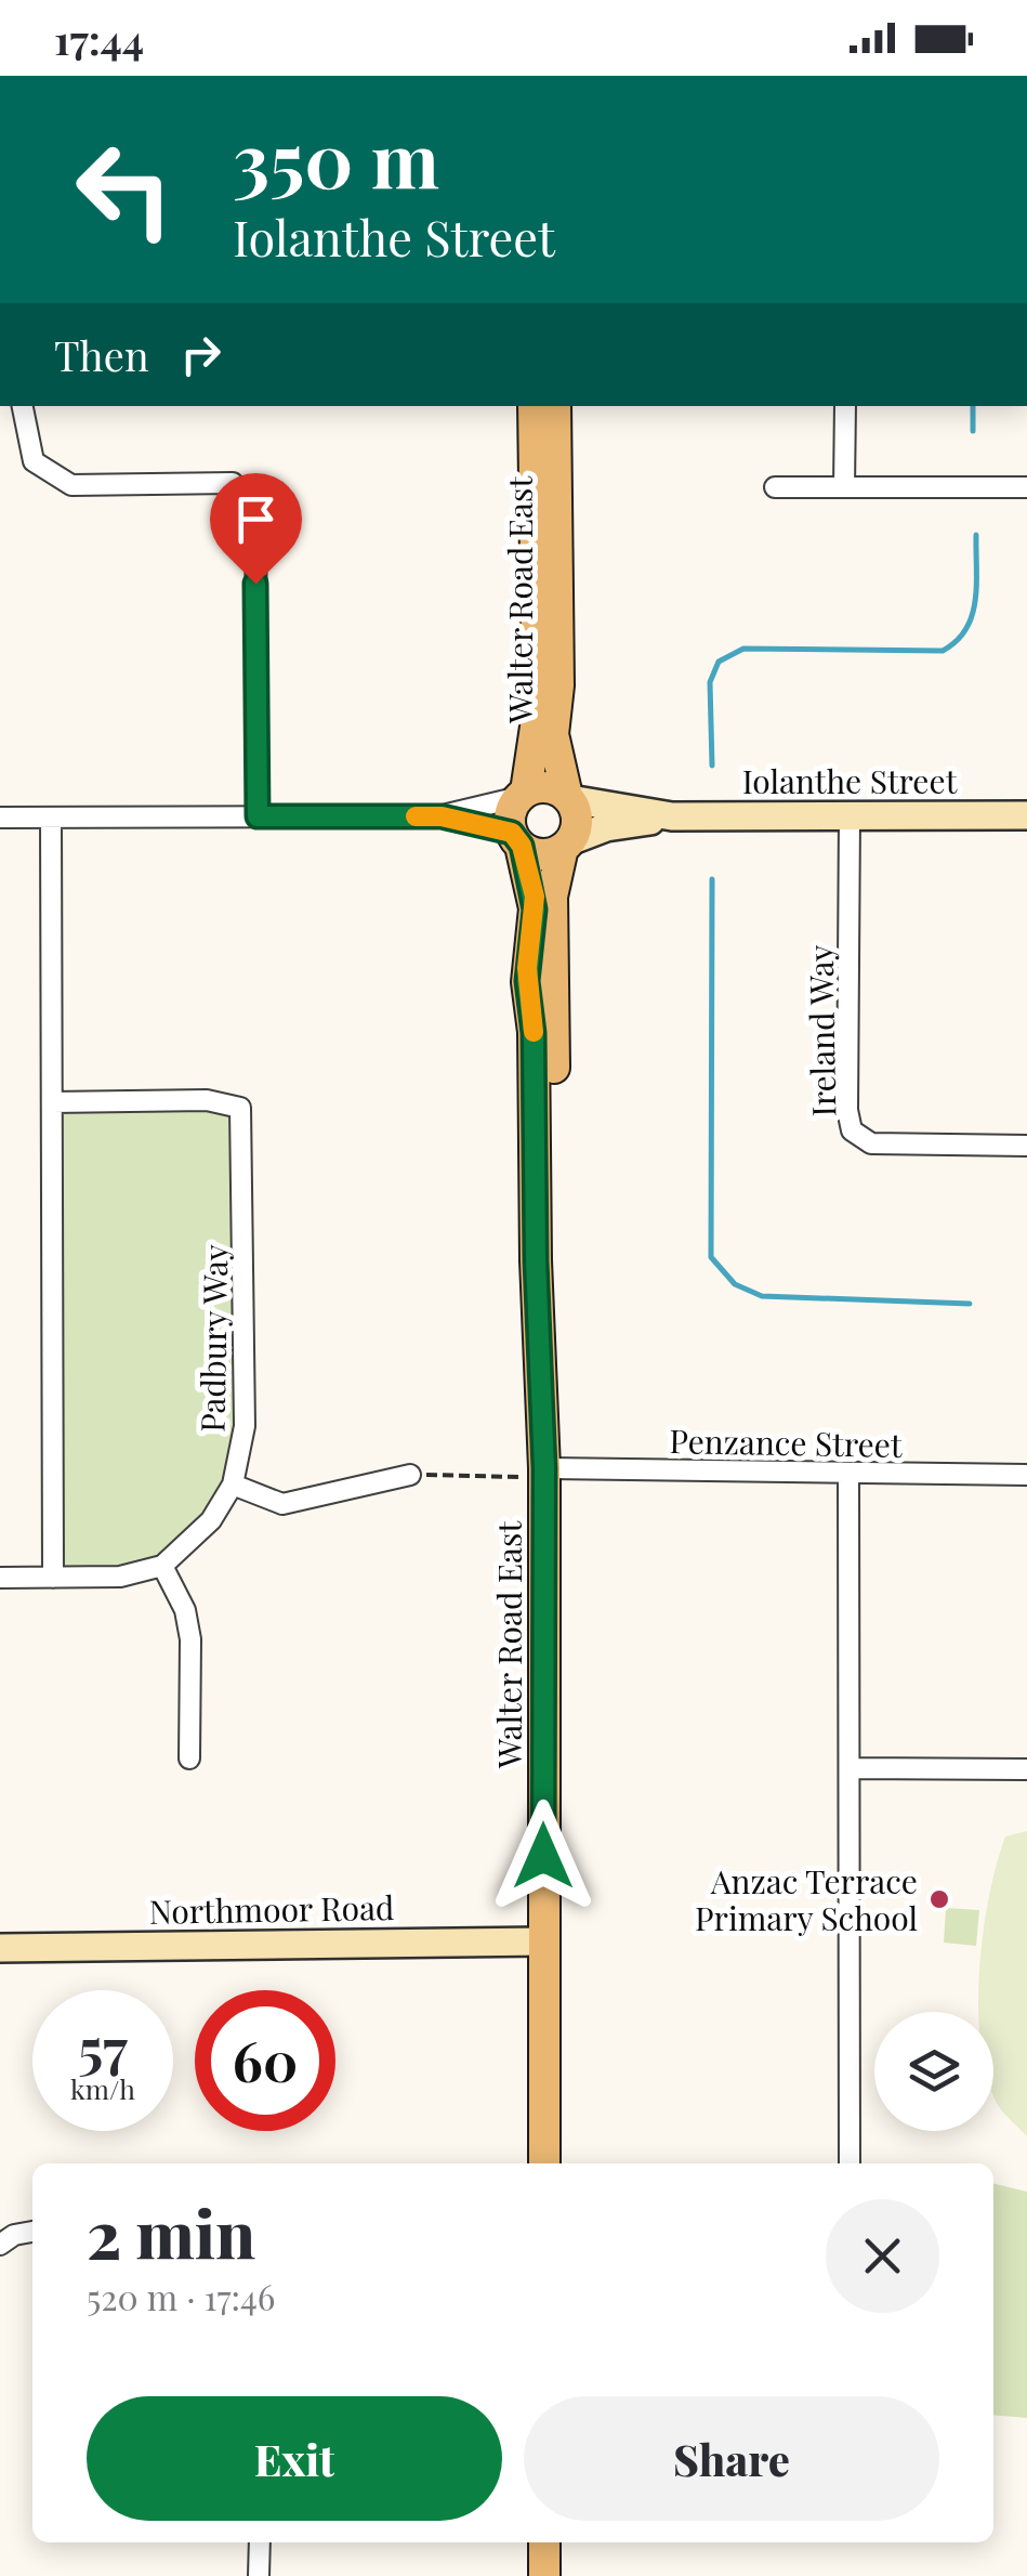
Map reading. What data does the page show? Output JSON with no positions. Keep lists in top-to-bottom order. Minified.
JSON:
{"streets":{"main road":["Walter Road East"],"street":["Iolanthe Street","Ireland Way","Padbury Way","Penzance Street","Northmoor Road"]},"crossings":[["Walter Road East","Iolanthe Street"],["Walter Road East","Penzance Street"],["Walter Road East","Northmoor Road"],["Iolanthe Street","Ireland Way"]],"places":["Anzac Terrace Primary School"],"page":{"status":"17:44","turn":["350 m","Iolanthe Street"],"then":"Then","speed":"57 km/h","limit":"60","heading":["2 min","520 m · 17:46"],"buttons":["Exit","Share"]}}
